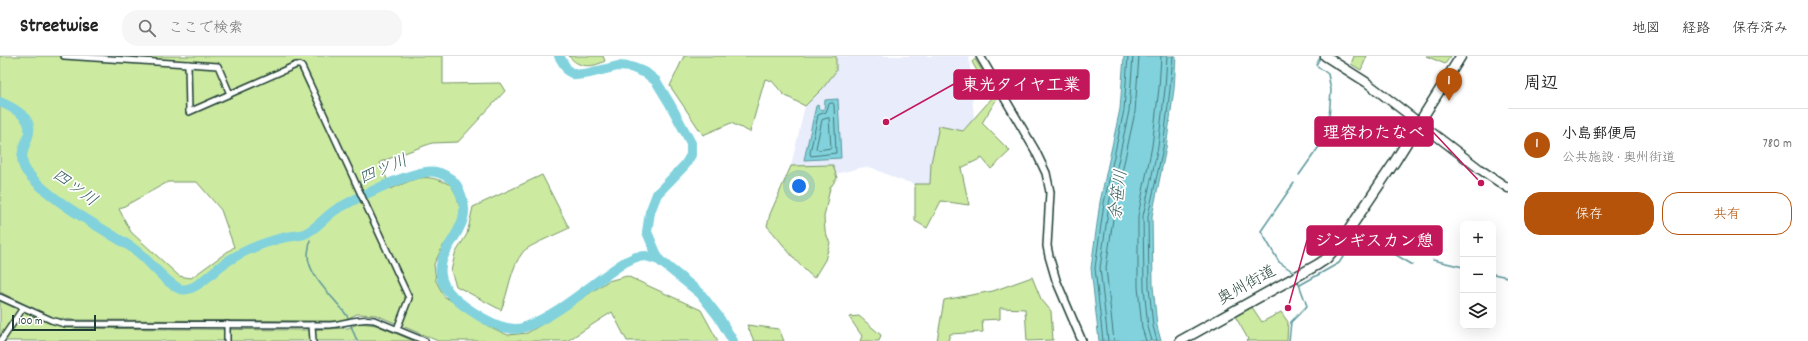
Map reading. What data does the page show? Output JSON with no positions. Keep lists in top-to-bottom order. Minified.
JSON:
{"streets":{"highway":["奥州街道"]},"water":["四ツ川","余笹川"],"places":["東光タイヤ工業","理容わたなべ","ジンギスカン憩"],"scale_bar":"100 m","page":{"header":"Streetwise","search":"ここで検索","nav":["地図","経路","保存済み"],"heading":"周辺","pins":"1","list":[{"mark":"1","name":"小島郵便局","note":"公共施設 · 奥州街道","value":"780 m"}],"buttons":["保存","共有"],"map_buttons":["+","−"],"scale":"100 m"}}
